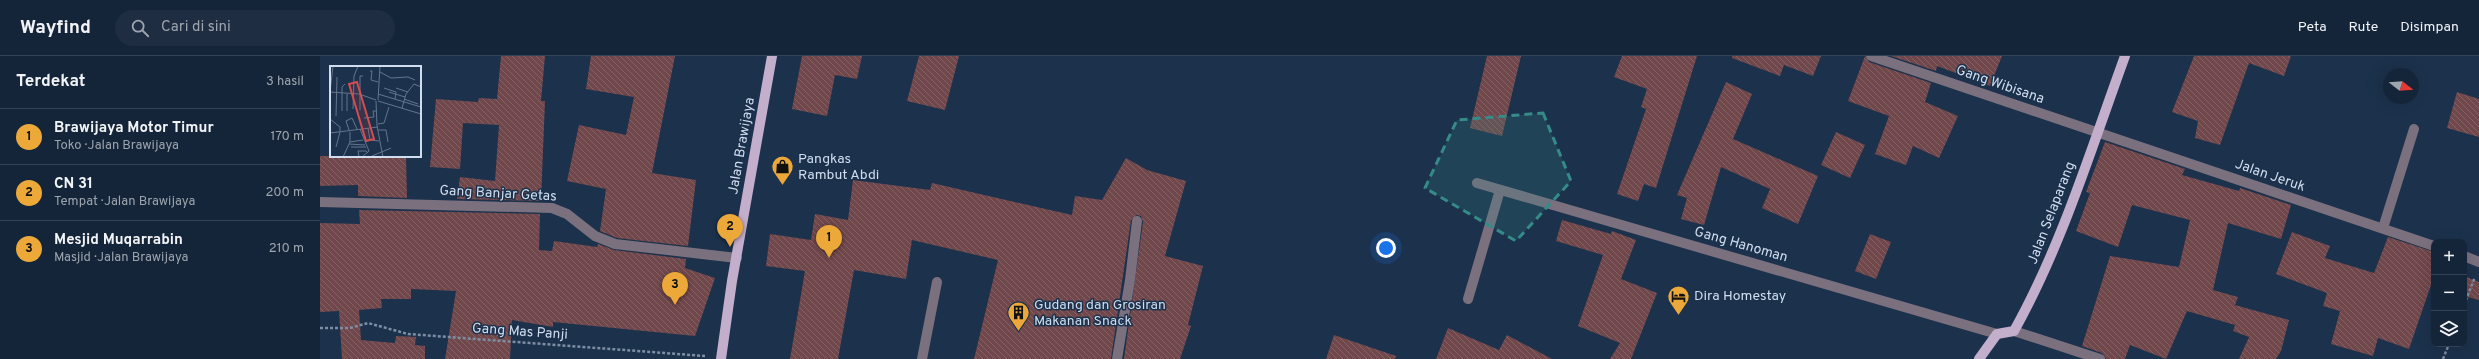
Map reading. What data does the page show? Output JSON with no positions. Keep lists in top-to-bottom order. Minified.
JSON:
{"streets":{"main road":["Jalan Brawijaya","Jalan Selaparang"],"street":["Gang Wibisana","Jalan Jeruk","Gang Banjar Getas","Gang Hanoman"],"path":["Gang Mas Panji"]},"crossings":[["Gang Wibisana","Jalan Jeruk"],["Gang Wibisana","Jalan Selaparang"],["Jalan Brawijaya","Gang Banjar Getas"],["Jalan Brawijaya","Gang Mas Panji"],["Jalan Jeruk","Jalan Selaparang"]],"places":{"shop":["Pangkas Rambut Abdi"],"hotel":["Dira Homestay"],"building":["Gudang dan Grosiran Makanan Snack"]},"north":"right","page":{"header":"Wayfind","search":"Cari di sini","nav":["Peta","Rute","Disimpan"],"heading":["Terdekat","3 hasil"],"list":[{"mark":"1","name":"Brawijaya Motor Timur","note":"Toko · Jalan Brawijaya","value":"170 m"},{"mark":"2","name":"CN 31","note":"Tempat · Jalan Brawijaya","value":"200 m"},{"mark":"3","name":"Mesjid Muqarrabin","note":"Masjid · Jalan Brawijaya","value":"210 m"}],"pins":["2","1","3"],"map_buttons":["+","−"]}}
